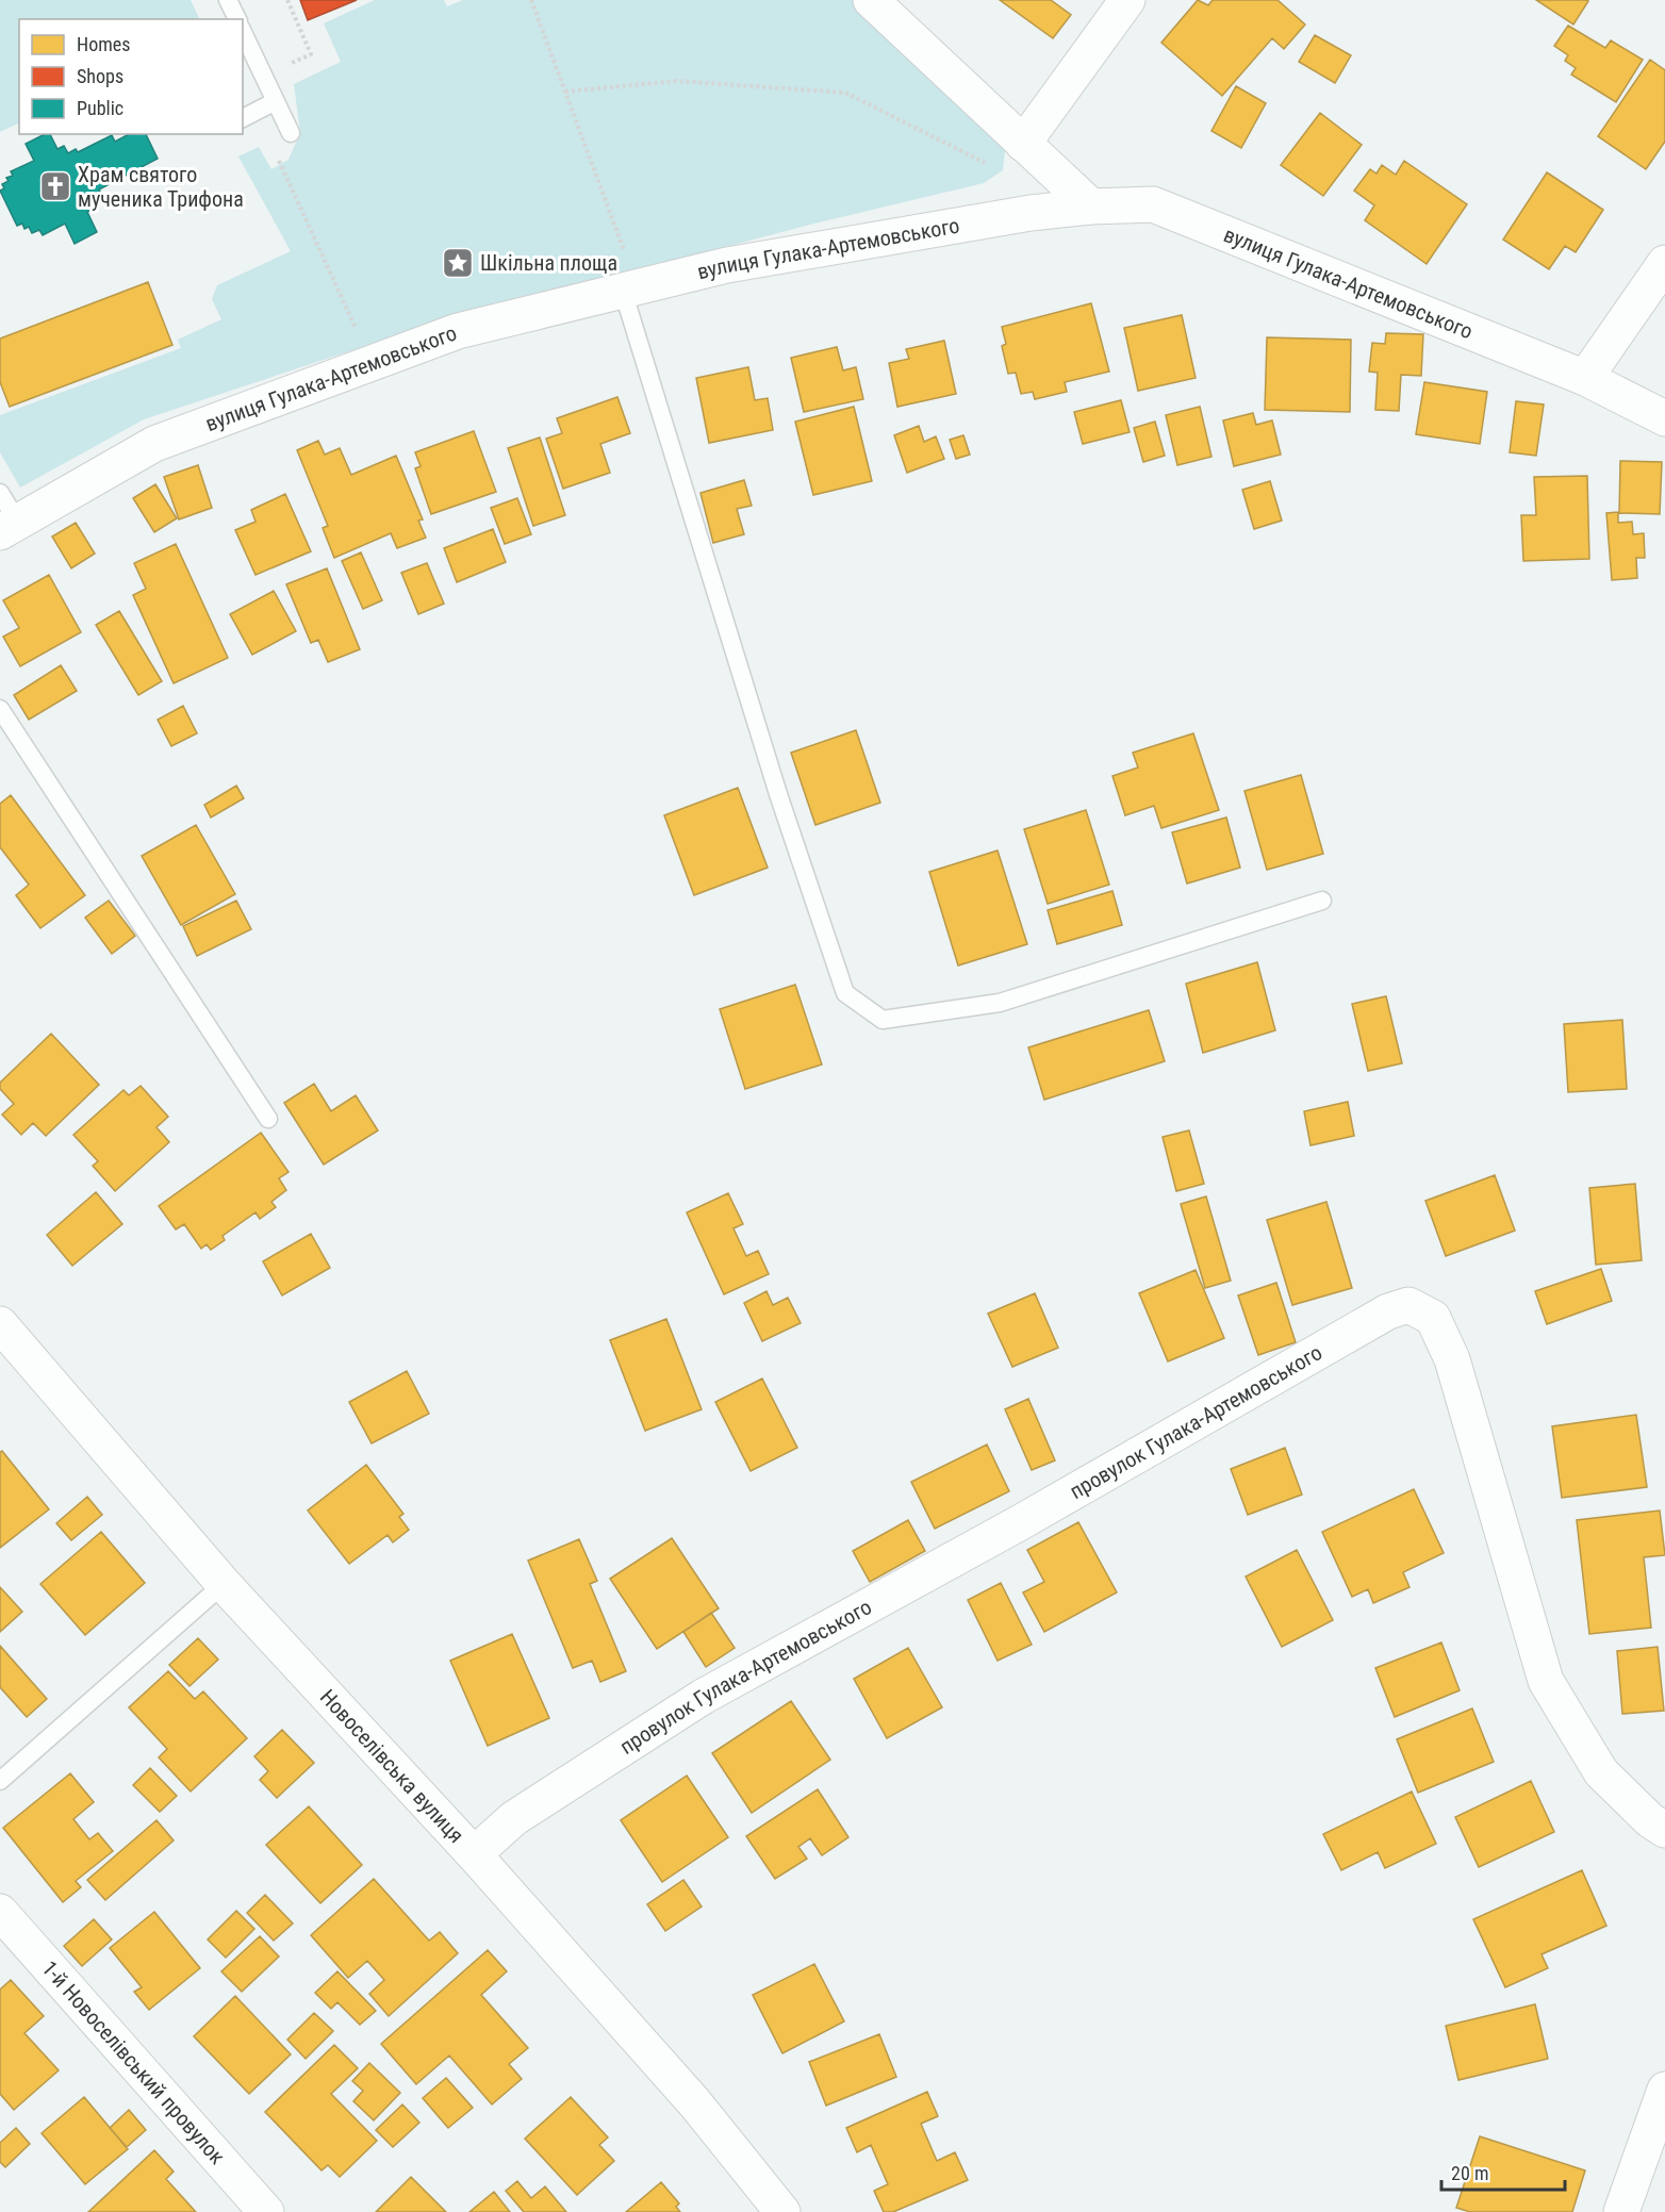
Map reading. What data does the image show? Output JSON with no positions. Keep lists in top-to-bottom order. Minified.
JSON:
{"streets":{"street":["вулиця Гулака-Артемовського","провулок Гулака-Артемовського","Новоселівська вулиця","1-й Новоселівський провулок"]},"crossings":[["провулок Гулака-Артемовського","Новоселівська вулиця"]],"places":{"church":["Храм святого мученика Трифона"],"place":["Шкільна площа"]},"legend":["Homes","Shops","Public"],"scale_bar":"20 m"}
